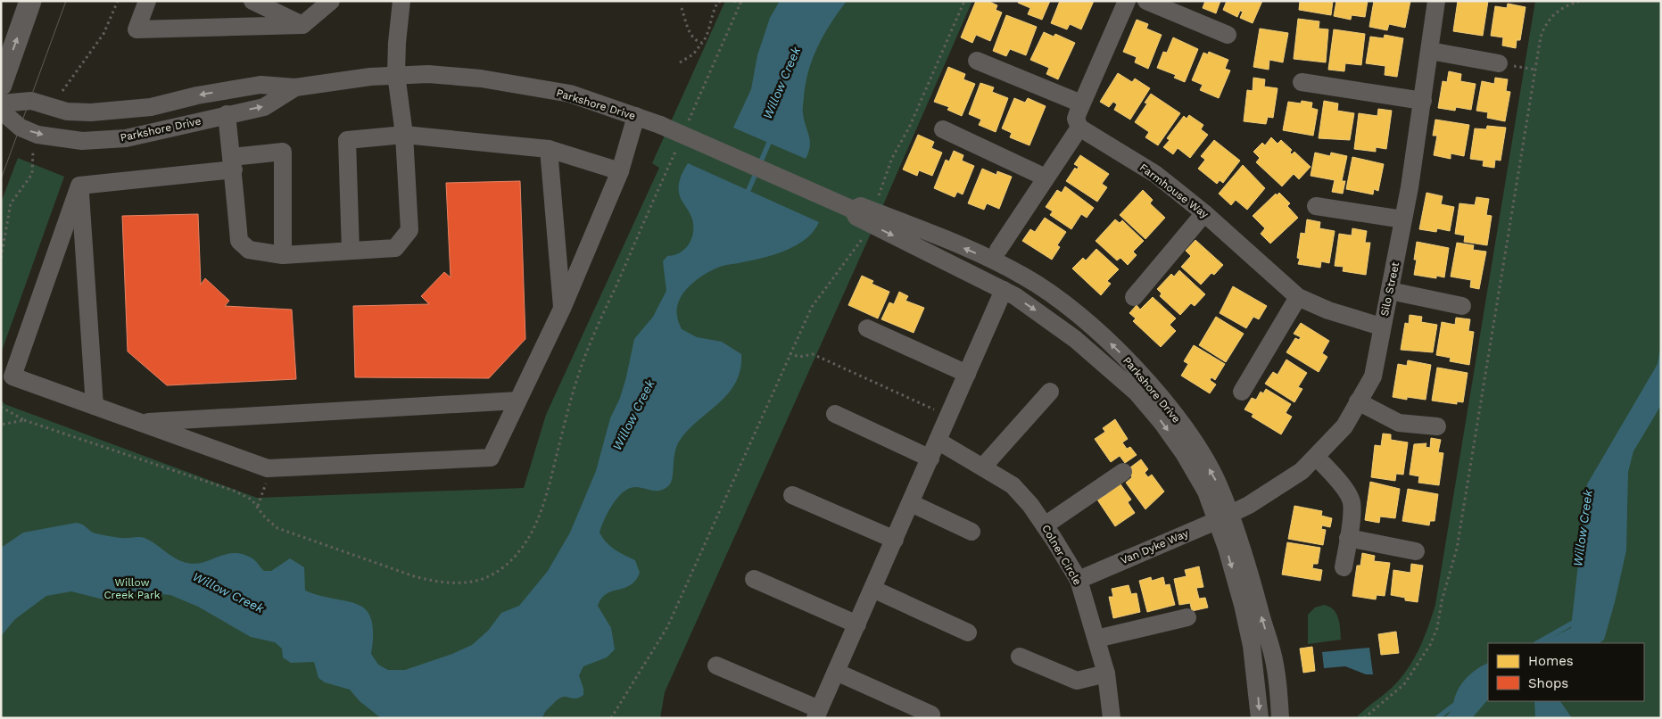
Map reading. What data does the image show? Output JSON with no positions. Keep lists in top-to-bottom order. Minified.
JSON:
{"streets":{"street":["Parkshore Drive","Farmhouse Way","Silo Street","Van Dyke Way","Colner Circle"]},"crossings":[["Parkshore Drive","Silo Street"],["Parkshore Drive","Van Dyke Way"],["Farmhouse Way","Silo Street"],["Silo Street","Van Dyke Way"],["Van Dyke Way","Colner Circle"]],"water":["Willow Creek"],"parks":["Willow Creek Park"],"legend":["Homes","Shops"]}
